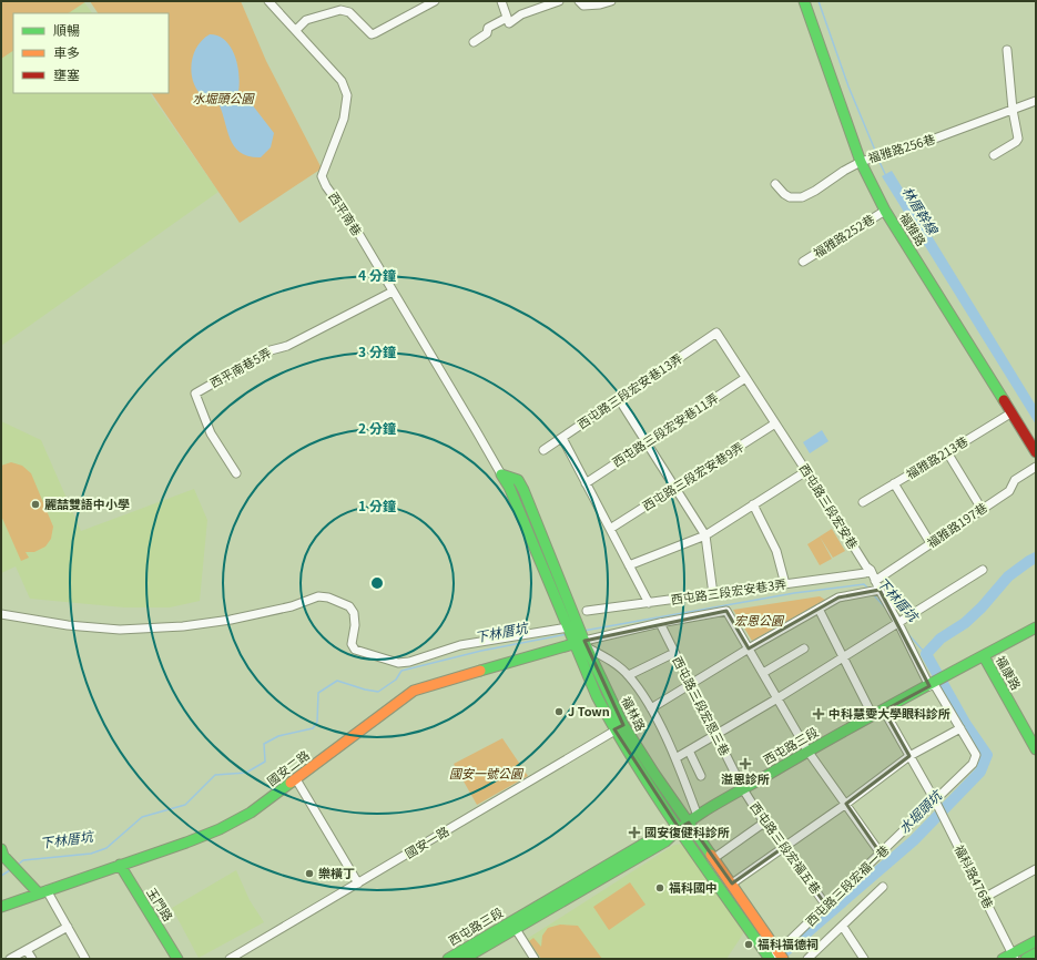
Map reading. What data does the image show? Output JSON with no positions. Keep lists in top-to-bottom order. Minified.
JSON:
{"streets":{"street":["福雅路256巷","西平南巷","福雅路","福雅路252巷","西平南巷5弄","西屯路三段宏安巷13弄","西屯路三段宏安巷11弄","福雅路213巷","西屯路三段宏安巷9弄","西屯路三段宏安巷","福雅路197巷","西屯路三段宏安巷3弄","福康路","西屯路三段宏恩三巷","福林路","西屯路三段","國安二路","國安一路","西屯路三段宏福五巷","福科路476巷","西屯路三段宏福一巷","玉門路"]},"crossings":[["福雅路256巷","福雅路"],["西平南巷","西平南巷5弄"],["西平南巷","福林路"],["福雅路","福雅路252巷"],["福雅路","福雅路213巷"],["西屯路三段宏安巷13弄","西屯路三段宏安巷"],["西屯路三段宏安巷11弄","西屯路三段宏安巷"],["西屯路三段宏安巷9弄","西屯路三段宏安巷"],["西屯路三段宏安巷","福雅路197巷"],["西屯路三段宏安巷","西屯路三段宏安巷3弄"],["西屯路三段宏安巷","西屯路三段"],["西屯路三段宏安巷","西屯路三段宏福一巷"],["福康路","西屯路三段"],["西屯路三段宏恩三巷","西屯路三段"],["西屯路三段宏恩三巷","西屯路三段宏福五巷"],["福林路","西屯路三段"],["福林路","國安二路"],["福林路","國安一路"],["福林路","西屯路三段宏福一巷"],["西屯路三段","西屯路三段宏福五巷"],["西屯路三段","福科路476巷"],["西屯路三段","西屯路三段宏福一巷"],["國安二路","玉門路"],["西屯路三段宏福五巷","西屯路三段宏福一巷"],["福科路476巷","西屯路三段宏福一巷"]],"water":["林厝幹線","下林厝坑","水堀頭坑"],"parks":["水堀頭公園","宏恩公園","國安一號公園"],"places":{"other":["麗喆雙語中小學","J Town","樂橫丁","福科國中","福科福德祠"],"health":["中科慧雯大學眼科診所","溢恩診所","國安復健科診所"]},"legend":["順暢","車多","壅塞"],"rings":["4 分鐘","3 分鐘","2 分鐘","1 分鐘"]}
